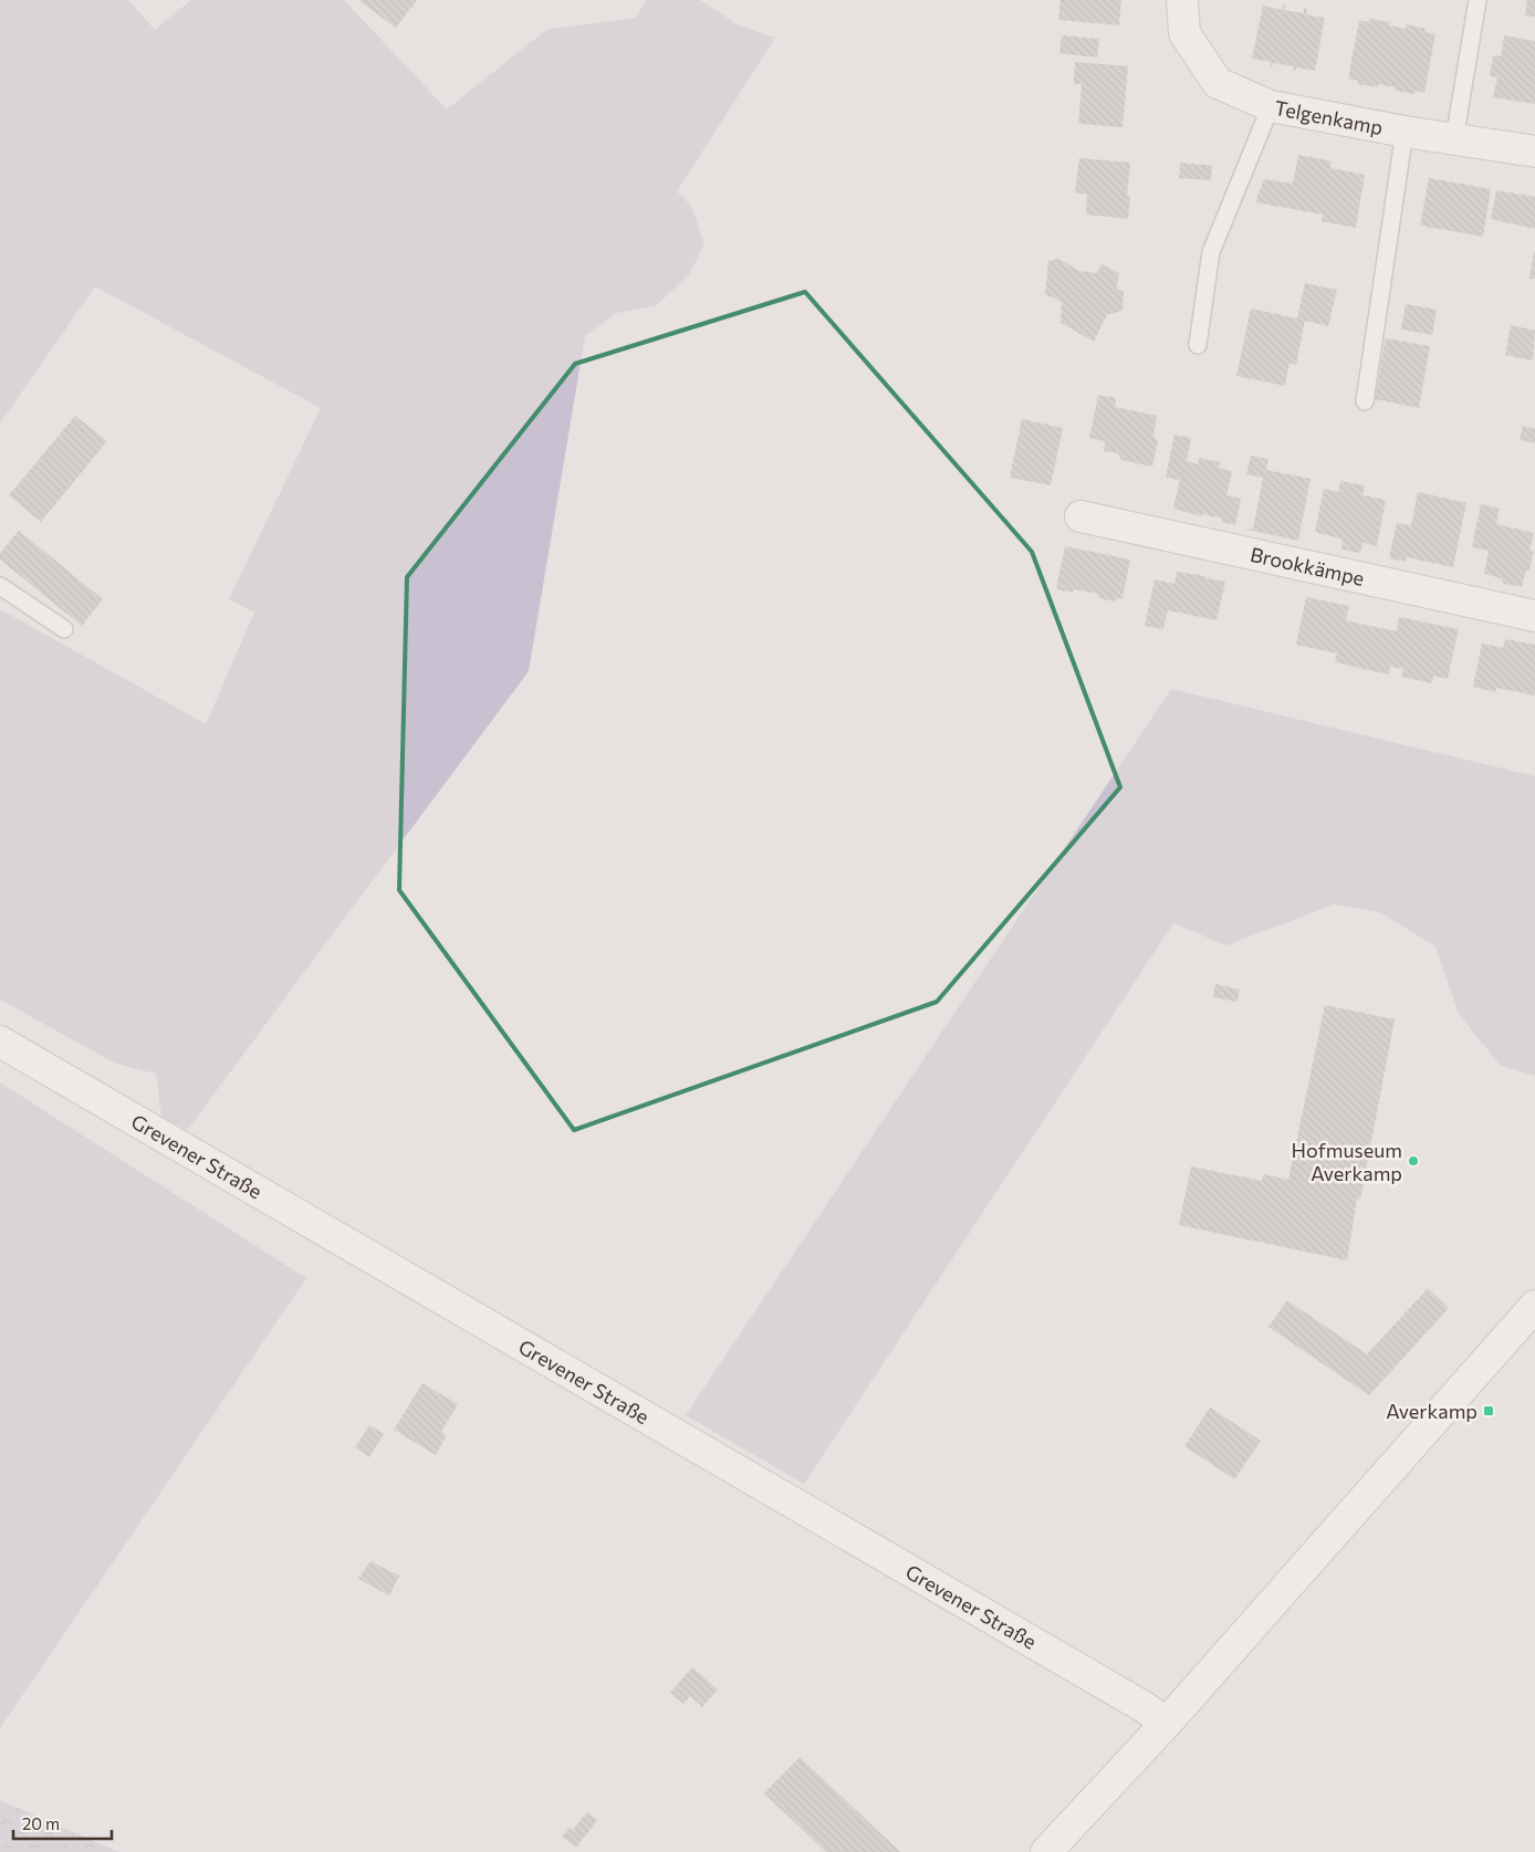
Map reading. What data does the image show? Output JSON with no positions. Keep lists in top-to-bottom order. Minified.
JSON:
{"streets":{"street":["Telgenkamp","Brookkämpe","Grevener Straße"]},"places":{"other":["Hofmuseum Averkamp"],"transit":["Averkamp"]},"scale_bar":"20 m"}
